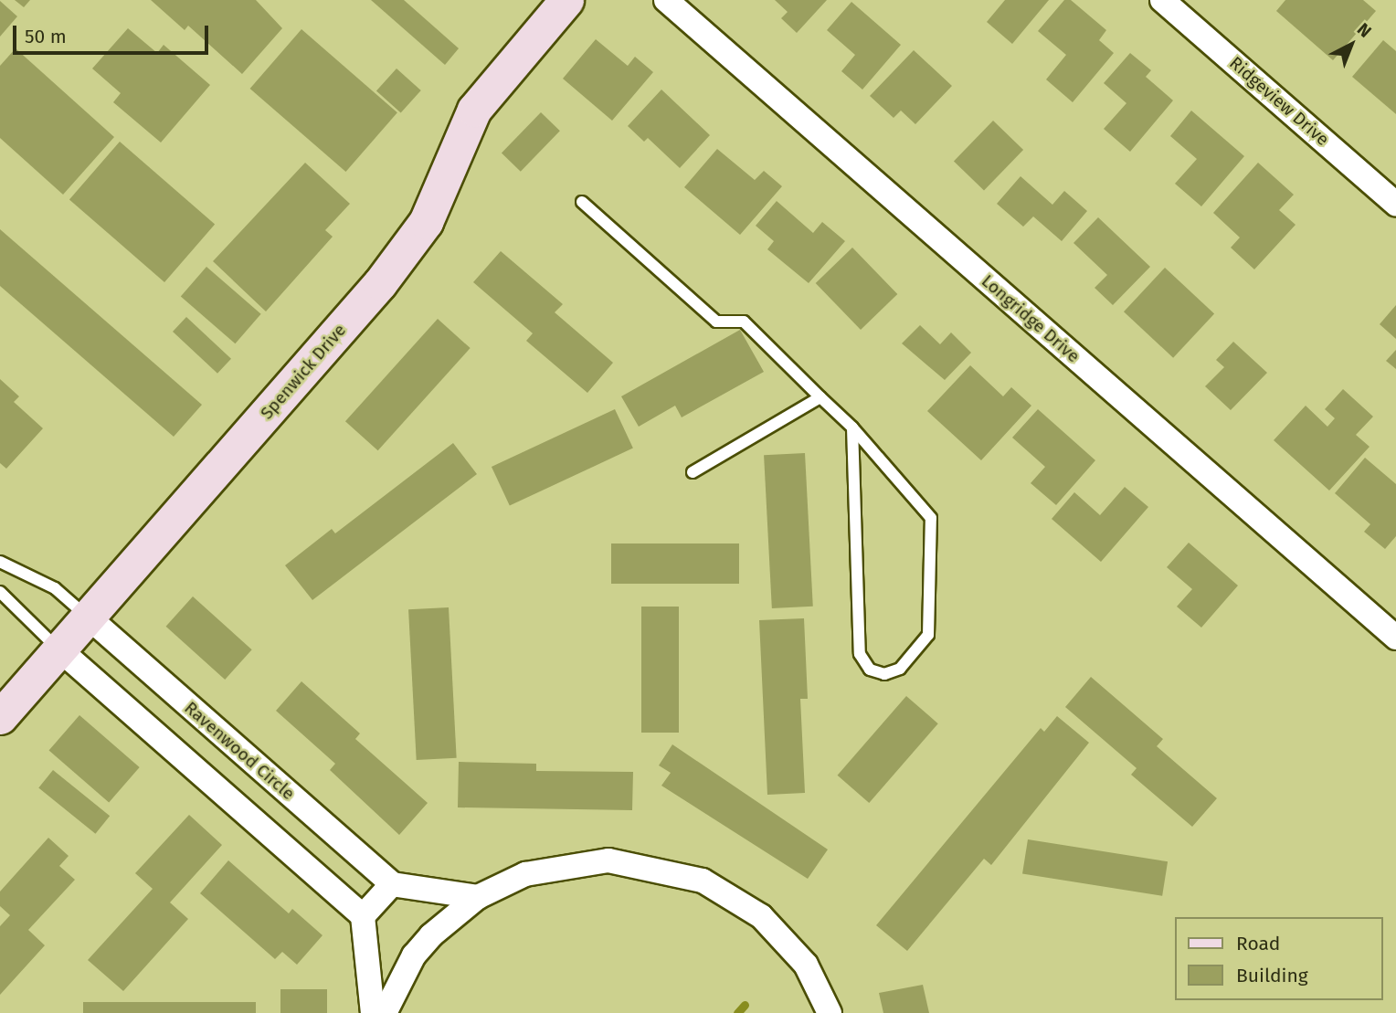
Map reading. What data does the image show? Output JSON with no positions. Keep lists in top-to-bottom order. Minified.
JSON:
{"streets":{"street":["Ridgeview Drive","Longridge Drive","Spenwick Drive","Ravenwood Circle"]},"crossings":[["Spenwick Drive","Ravenwood Circle"]],"legend":["Road","Building"],"scale_bar":"50 m","north":"top right"}
